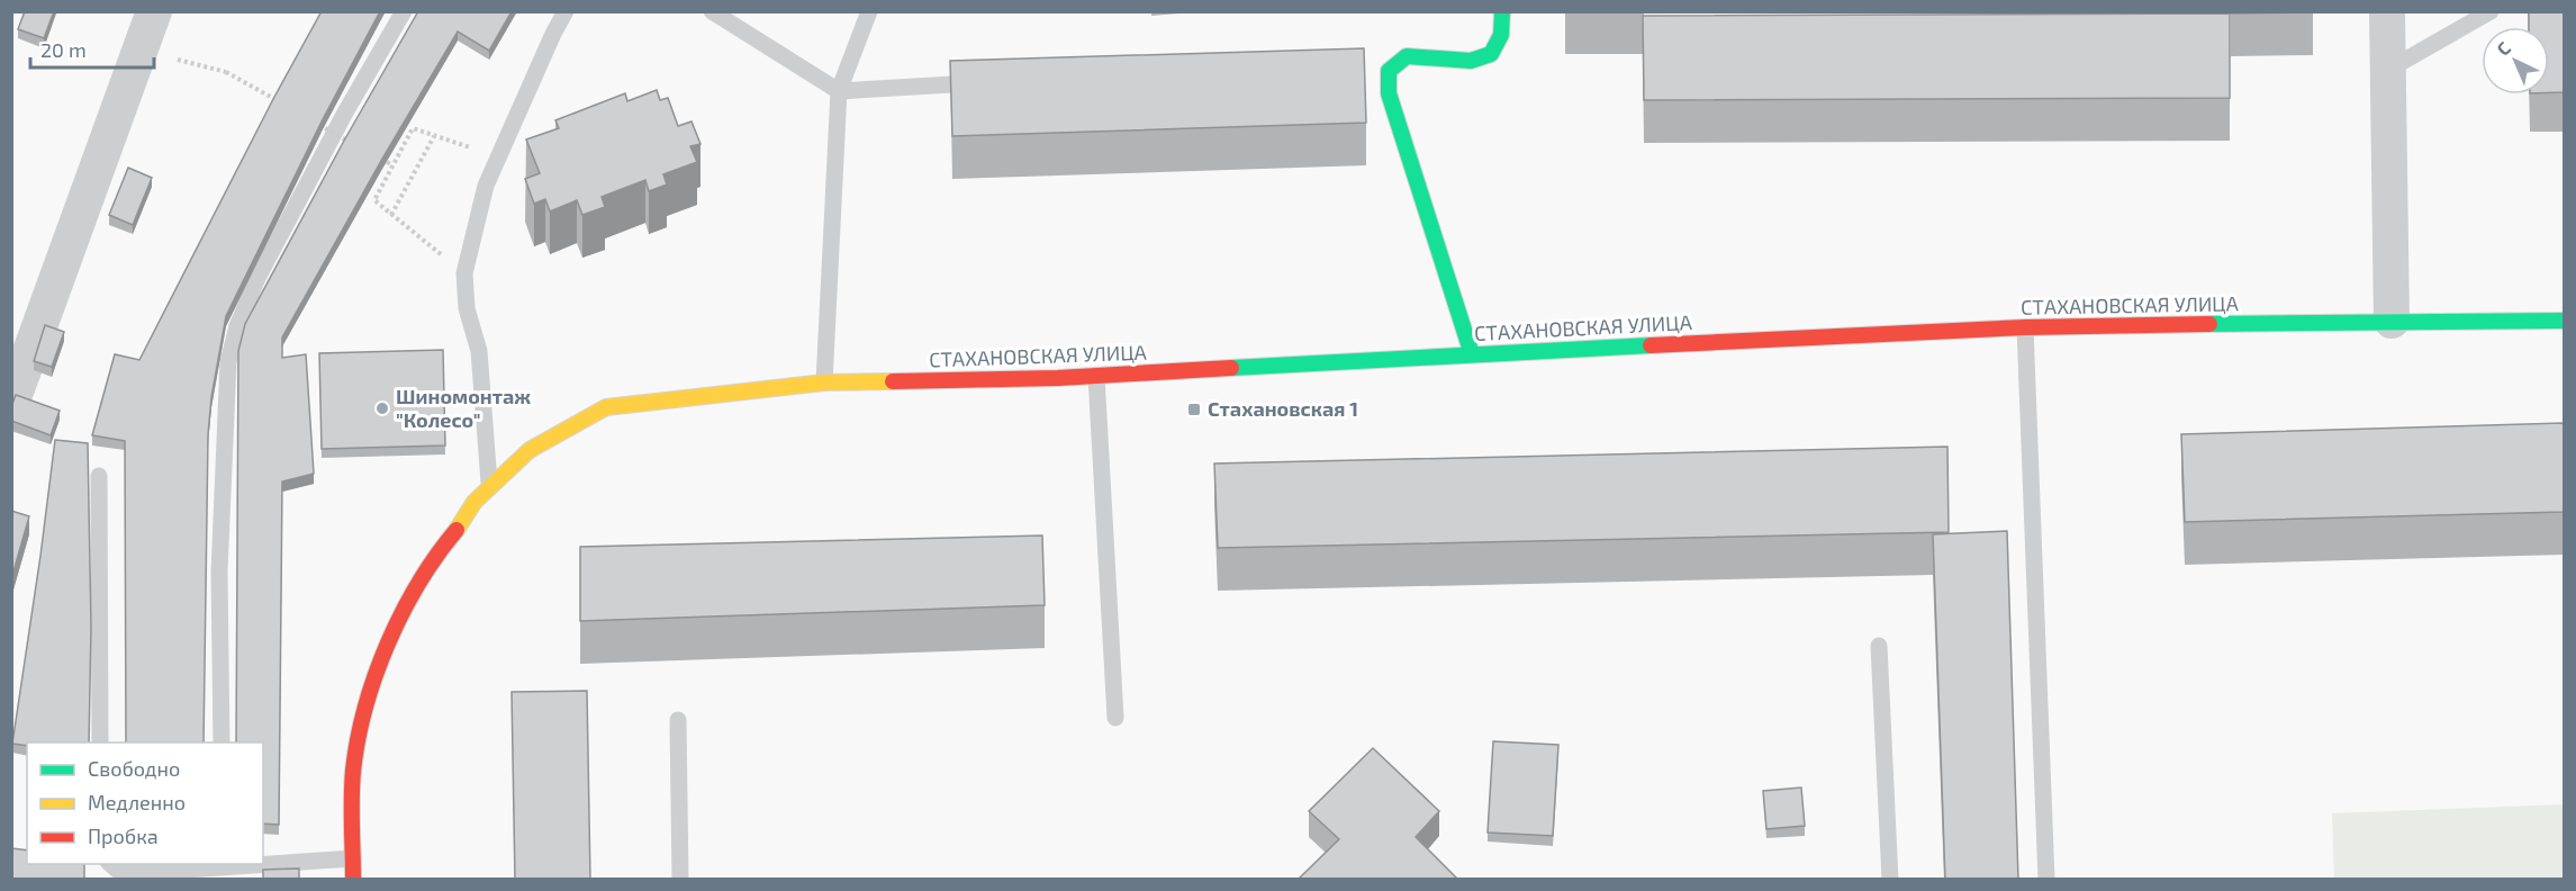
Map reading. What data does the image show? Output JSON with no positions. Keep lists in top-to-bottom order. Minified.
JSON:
{"streets":{"street":["СТАХАНОВСКАЯ УЛИЦА"]},"places":{"other":["Шиномонтаж \"Колесо\""],"transit":["Стахановская 1"]},"legend":["Свободно","Медленно","Пробка"],"scale_bar":"20 m","north":"top left"}
